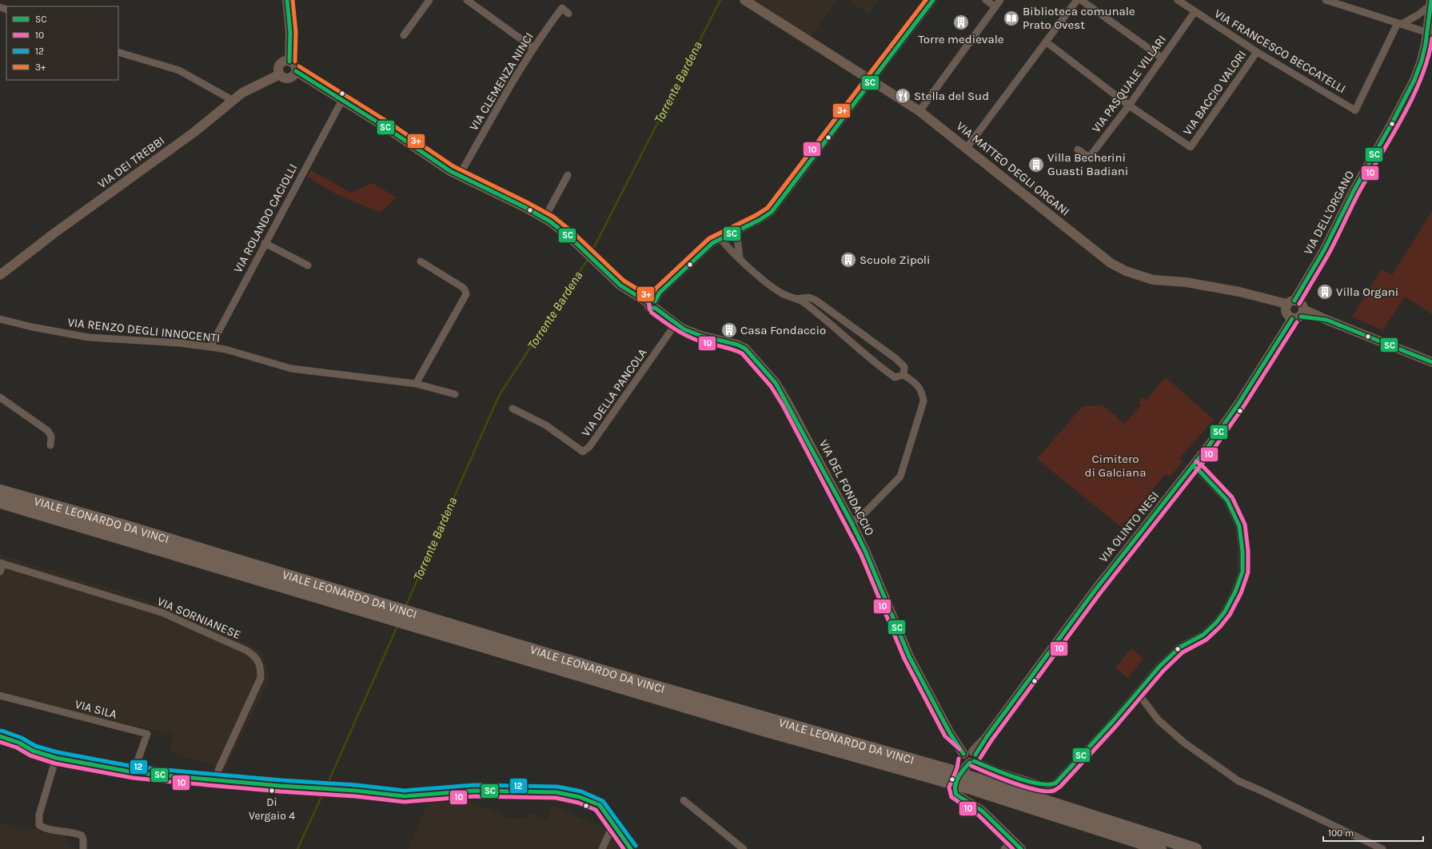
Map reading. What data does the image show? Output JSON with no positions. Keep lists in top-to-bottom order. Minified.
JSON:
{"streets":{"highway":["VIALE LEONARDO DA VINCI"],"street":["VIA FRANCESCO BECCATELLI","VIA CLEMENZA NINCI","VIA PASQUALE VILLARI","VIA BACCIO VALORI","VIA DEI TREBBI","VIA MATTEO DEGLI ORGANI","VIA DELL'ORGANO","VIA ROLANDO CACIOLLI","VIA RENZO DEGLI INNOCENTI","VIA DELLA PANCOLA","VIA DEL FONDACCIO","VIA OLINTO NESI","VIA SORNIANESE","VIA SILA"]},"crossings":[["VIA FRANCESCO BECCATELLI","VIA PASQUALE VILLARI"],["VIA FRANCESCO BECCATELLI","VIA BACCIO VALORI"],["VIA CLEMENZA NINCI","VIA DEL FONDACCIO"],["VIA PASQUALE VILLARI","VIA BACCIO VALORI"],["VIA DEI TREBBI","VIA DEL FONDACCIO"],["VIA MATTEO DEGLI ORGANI","VIA DELL'ORGANO"],["VIA MATTEO DEGLI ORGANI","VIA OLINTO NESI"],["VIA DELL'ORGANO","VIA OLINTO NESI"],["VIA ROLANDO CACIOLLI","VIA RENZO DEGLI INNOCENTI"],["VIA ROLANDO CACIOLLI","VIA DEL FONDACCIO"],["VIA DELLA PANCOLA","VIA DEL FONDACCIO"],["VIA DEL FONDACCIO","VIA OLINTO NESI"]],"water":["Torrente Bardena"],"parks":["Cimitero di Galciana"],"places":{"library":["Biblioteca comunale Prato Ovest"],"building":["Torre medievale","Villa Becherini Guasti Badiani","Scuole Zipoli","Villa Organi","Casa Fondaccio"],"restaurant":["Stella del Sud"],"other":["Di Vergaio 4"]},"lines":["transit line SC","transit line 10","transit line 3+","transit line 12"],"legend":["SC","10","12","3+"],"scale_bar":"100 m"}
